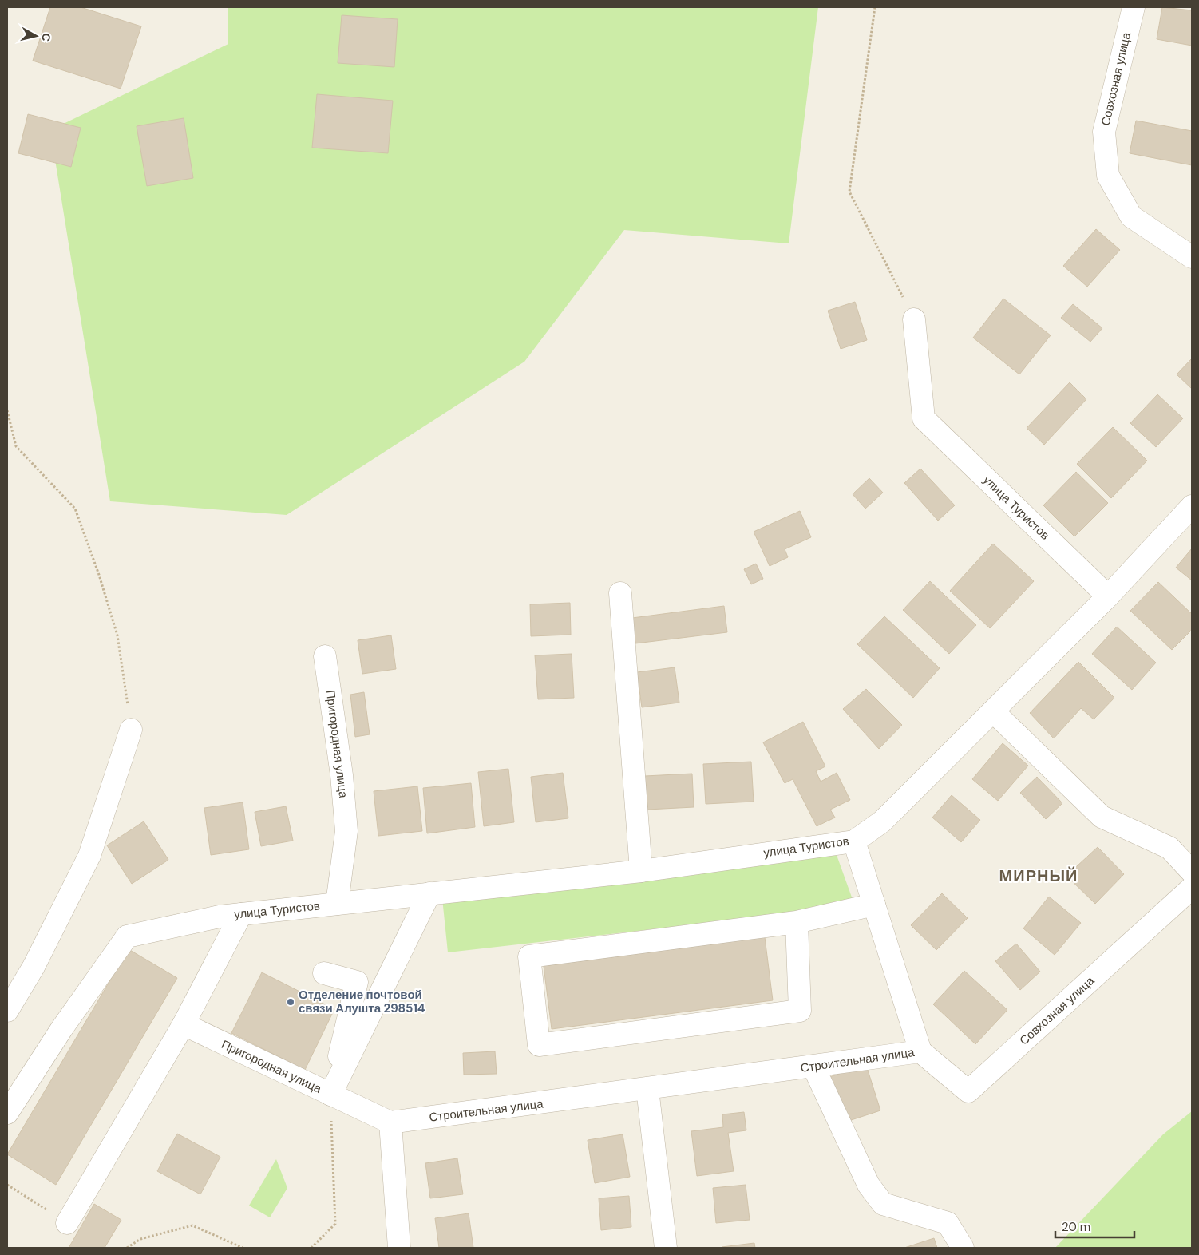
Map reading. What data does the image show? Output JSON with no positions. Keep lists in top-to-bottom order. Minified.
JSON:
{"streets":{"street":["Совхозная улица","улица Туристов","Пригородная улица","Строительная улица"]},"crossings":[["Совхозная улица","Строительная улица"],["улица Туристов","Пригородная улица"],["улица Туристов","Строительная улица"]],"districts":["МИРНЫЙ"],"places":["Отделение почтовой связи Алушта 298514"],"scale_bar":"20 m","north":"right"}
